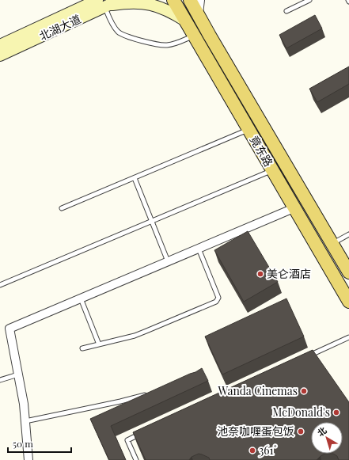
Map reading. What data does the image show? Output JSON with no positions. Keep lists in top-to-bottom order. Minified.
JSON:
{"streets":{"main road":["北湖大道","竟东路"]},"places":["美仑酒店","Wanda Cinemas","McDonald's","池奈咖喱蛋包饭","361˚"],"scale_bar":"50 m","north":"top left"}
